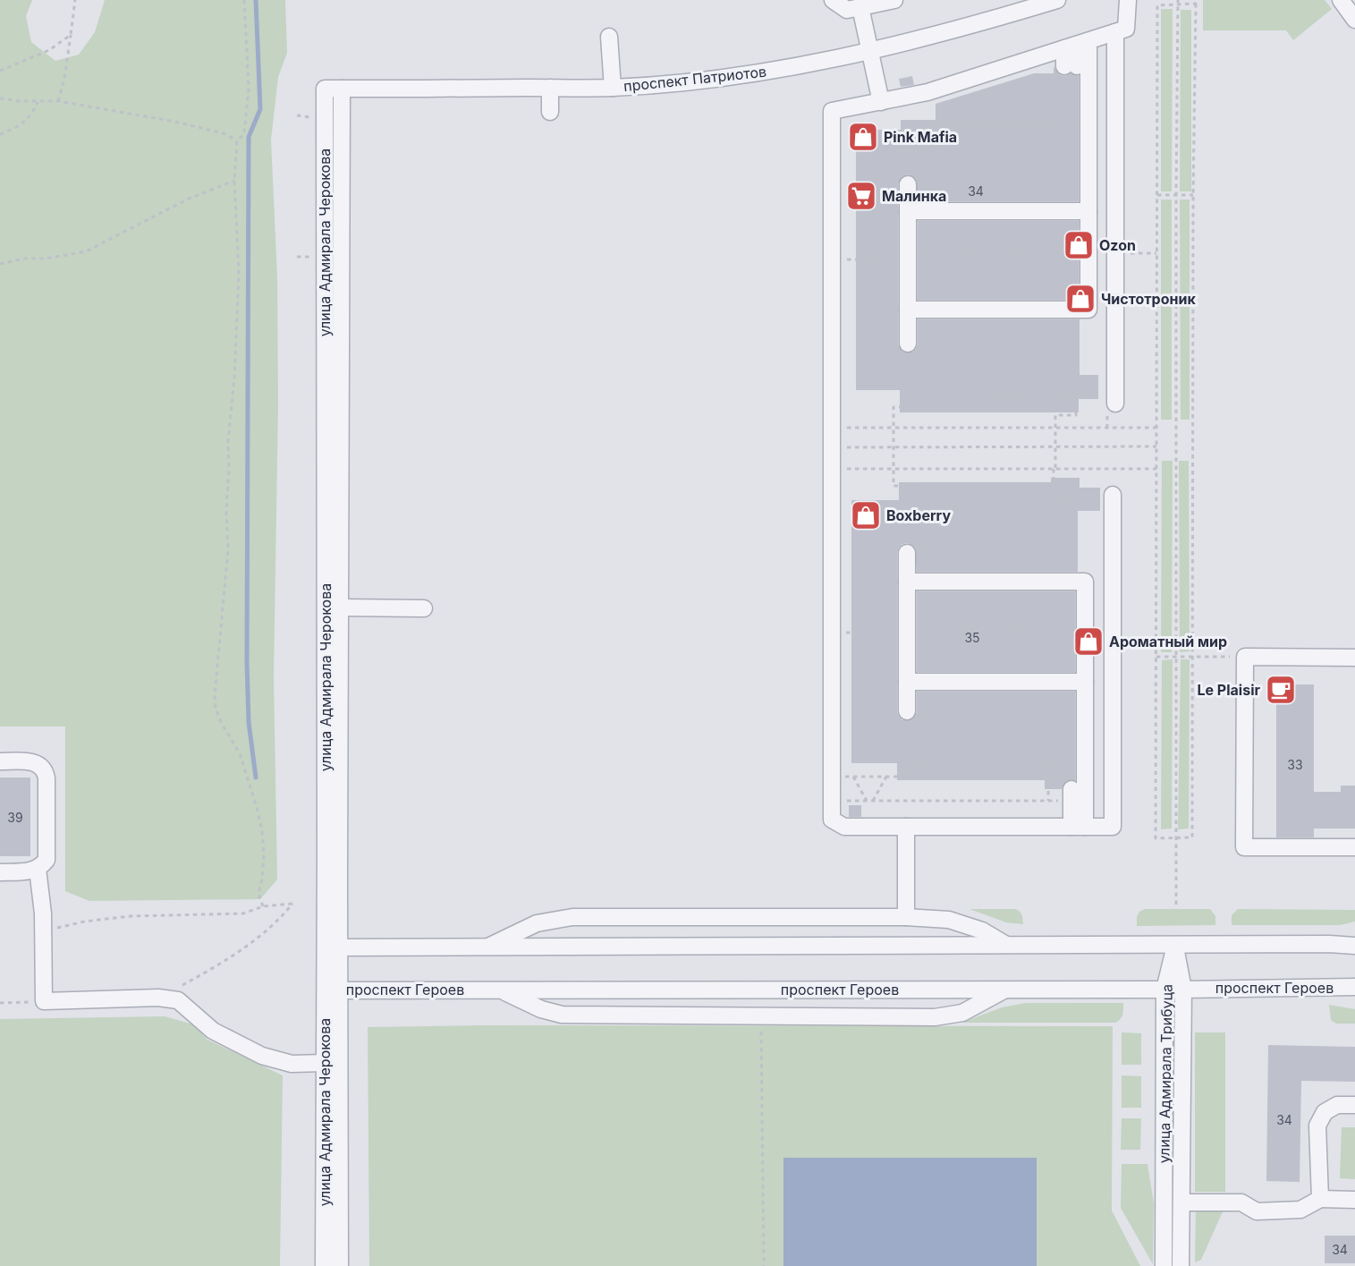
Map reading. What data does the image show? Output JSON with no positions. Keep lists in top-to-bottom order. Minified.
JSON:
{"streets":{"street":["проспект Патриотов","улица Адмирала Черокова","проспект Героев","улица Адмирала Трибуца"]},"crossings":[["проспект Патриотов","улица Адмирала Черокова"],["улица Адмирала Черокова","проспект Героев"],["проспект Героев","улица Адмирала Трибуца"]],"places":{"shop":["Pink Mafia","Ozon","Чистотроник","Boxberry","Ароматный мир"],"supermarket":["Малинка"],"cafe":["Le Plaisir"]},"house_numbers":["34","35","33","39","34","34"]}
